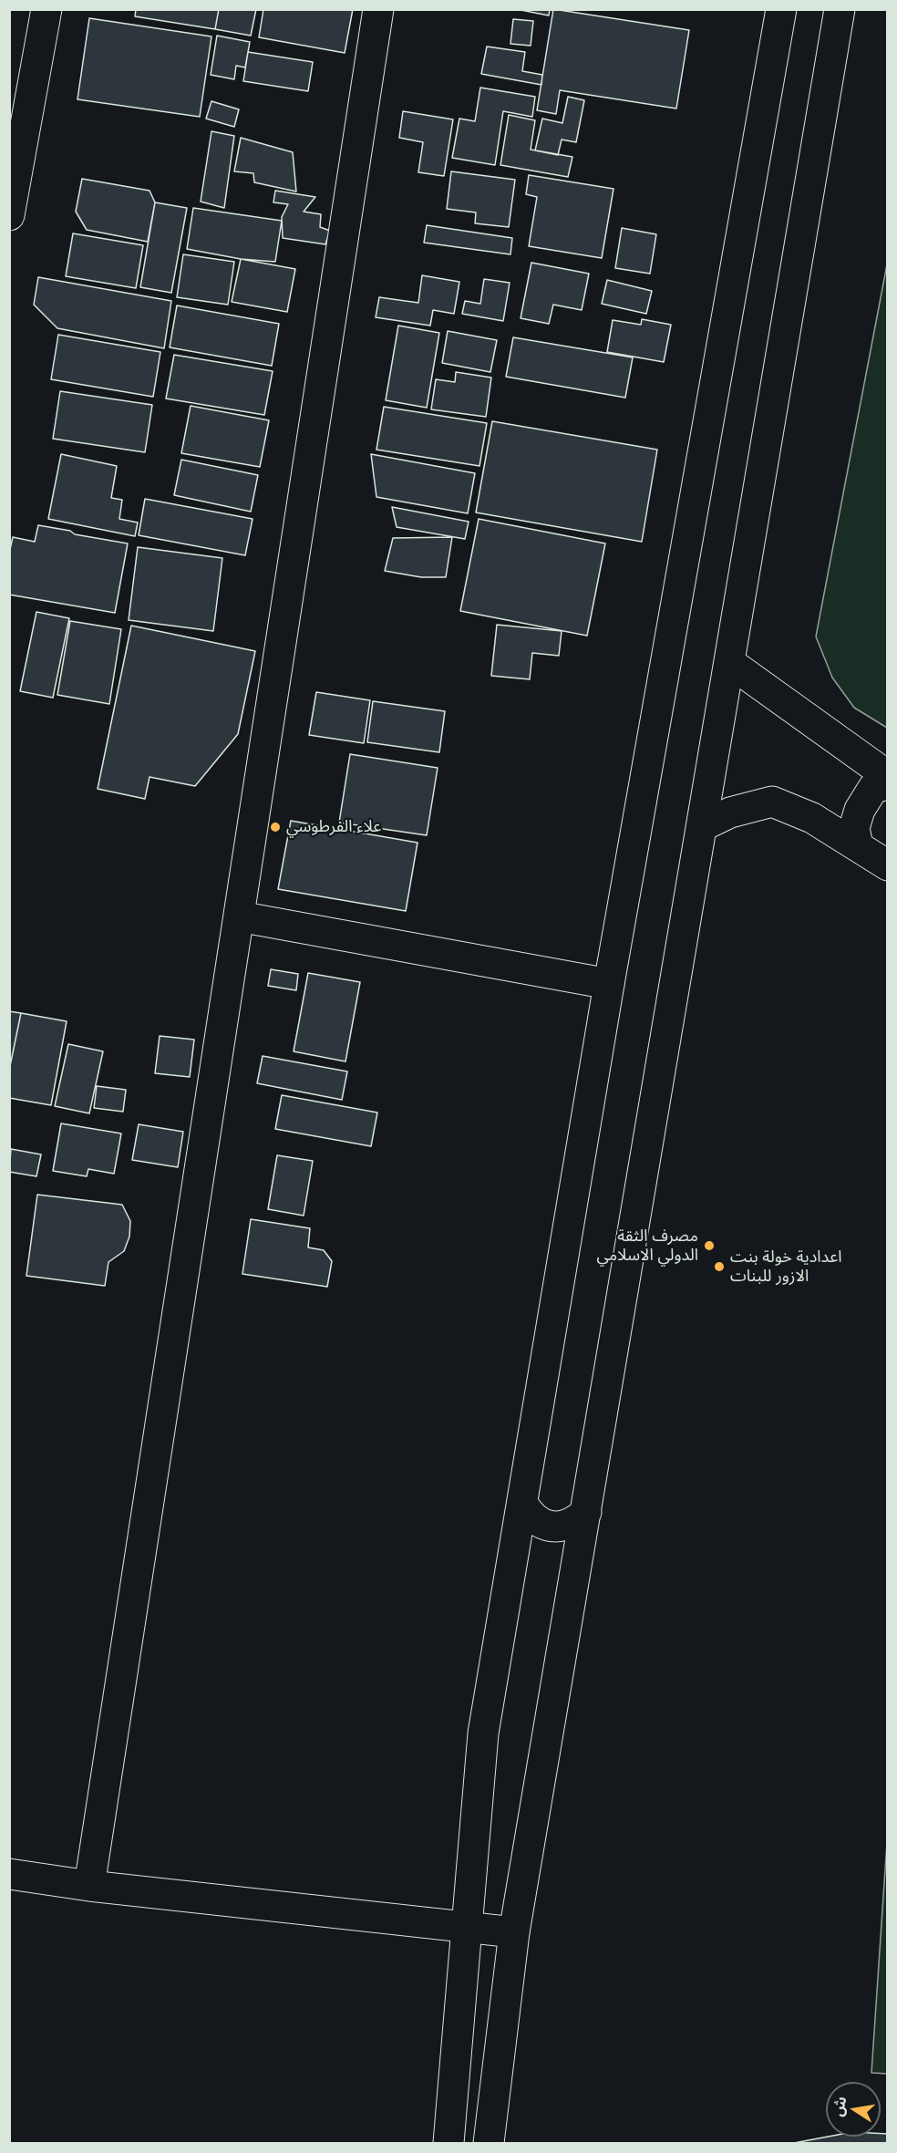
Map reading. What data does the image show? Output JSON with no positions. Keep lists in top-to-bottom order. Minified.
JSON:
{"places":["علاء الفرطوسي","مصرف الثقة الدولي الاسلامي","اعدادية خولة بنت الازور للبنات"],"north":"left"}
